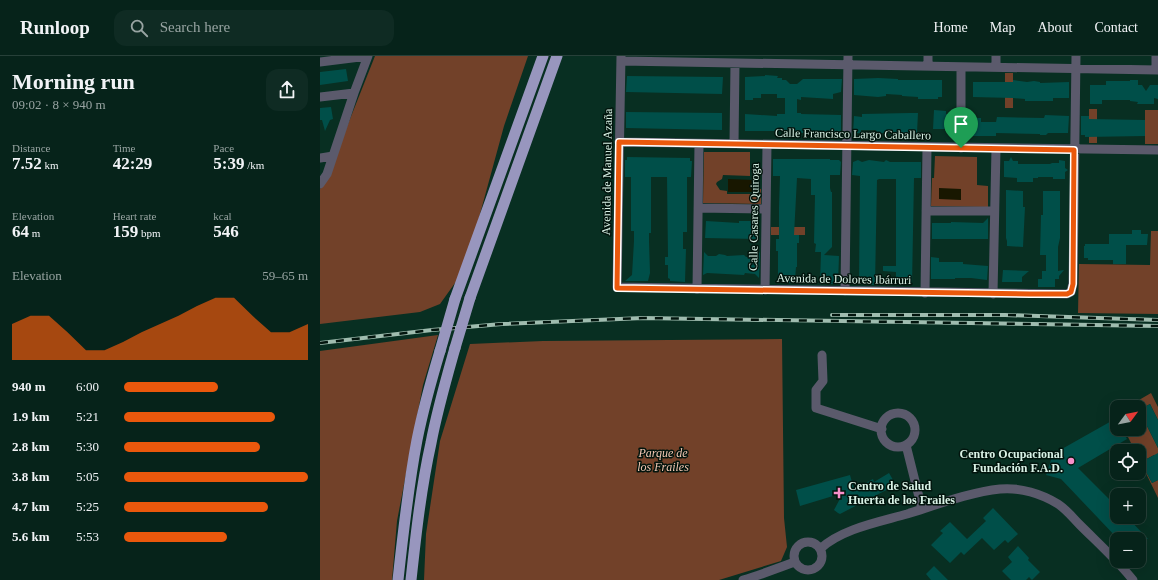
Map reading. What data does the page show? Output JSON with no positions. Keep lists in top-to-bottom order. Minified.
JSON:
{"streets":{"street":["Calle Francisco Largo Caballero","Avenida de Manuel Azaña","Calle Casares Quiroga","Avenida de Dolores Ibárruri"]},"crossings":[["Calle Francisco Largo Caballero","Avenida de Manuel Azaña"],["Calle Francisco Largo Caballero","Calle Casares Quiroga"],["Calle Francisco Largo Caballero","Avenida de Dolores Ibárruri"],["Avenida de Manuel Azaña","Avenida de Dolores Ibárruri"],["Calle Casares Quiroga","Avenida de Dolores Ibárruri"]],"parks":["Parque de los Frailes"],"places":{"other":["Centro Ocupacional Fundación F.A.D."],"health":["Centro de Salud Huerta de los Frailes"]},"north":"top right","page":{"header":"Runloop","search":"Search here","nav":["Home","Map","About","Contact"],"heading":["Morning run","09:02 · 8 × 940 m"],"stats":[["Distance","7.52 km"],["Time","42:29"],["Pace","5:39 /km"],["Elevation","64 m"],["Heart rate","159 bpm"],["kcal","546"]],"chart":["Elevation","59–65 m"],"list":[{"name":"940 m","note":"6:00"},{"name":"1.9 km","note":"5:21"},{"name":"2.8 km","note":"5:30"},{"name":"3.8 km","note":"5:05"},{"name":"4.7 km","note":"5:25"},{"name":"5.6 km","note":"5:53"}],"map_buttons":["+","−"]}}
